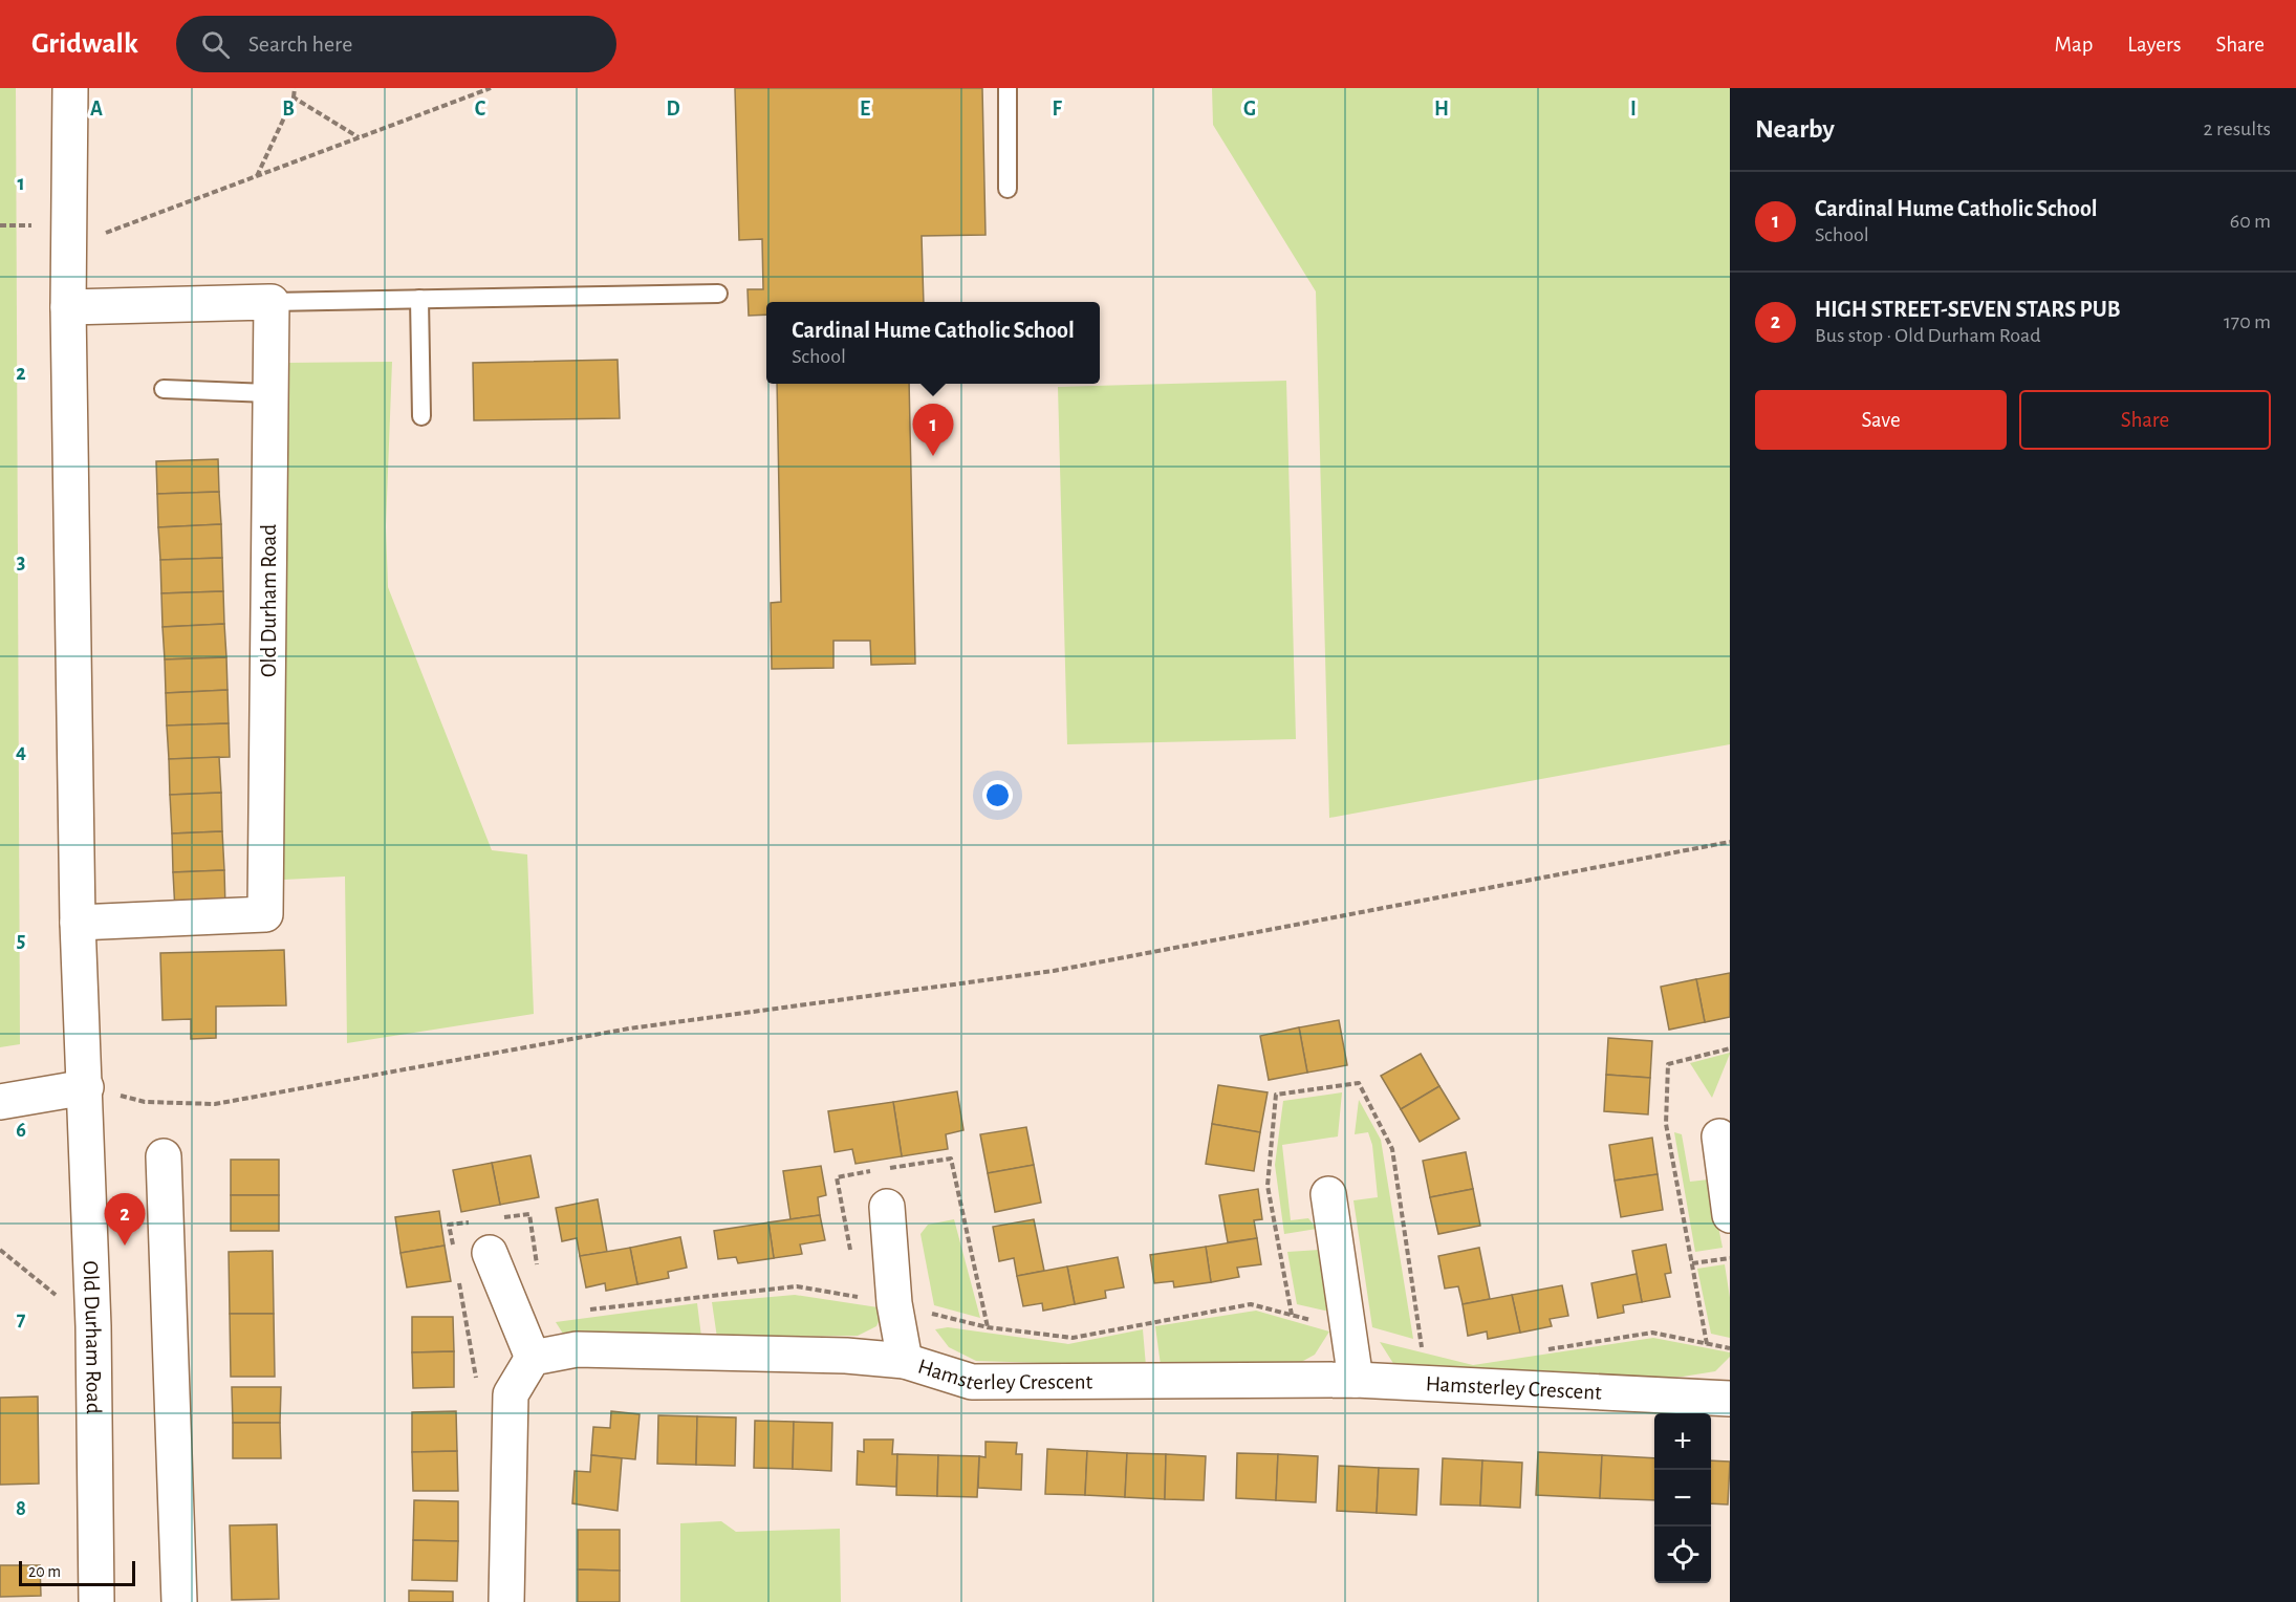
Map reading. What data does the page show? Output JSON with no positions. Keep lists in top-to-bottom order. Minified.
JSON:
{"streets":{"street":["Old Durham Road","Hamsterley Crescent"]},"scale_bar":"20 m","page":{"header":"Gridwalk","search":"Search here","nav":["Map","Layers","Share"],"heading":["Nearby","2 results"],"list":[{"mark":"1","name":"Cardinal Hume Catholic School","note":"School","value":"60 m"},{"mark":"2","name":"HIGH STREET-SEVEN STARS PUB","note":"Bus stop · Old Durham Road","value":"170 m"}],"popup":["Cardinal Hume Catholic School","School"],"buttons":["Save","Share"],"pins":["1","2"],"map_buttons":["+","−"],"scale":"20 m"},"grid":{"columns":["A","B","C","D","E","F","G","H","I"],"rows":["1","2","3","4","5","6","7","8"]}}
